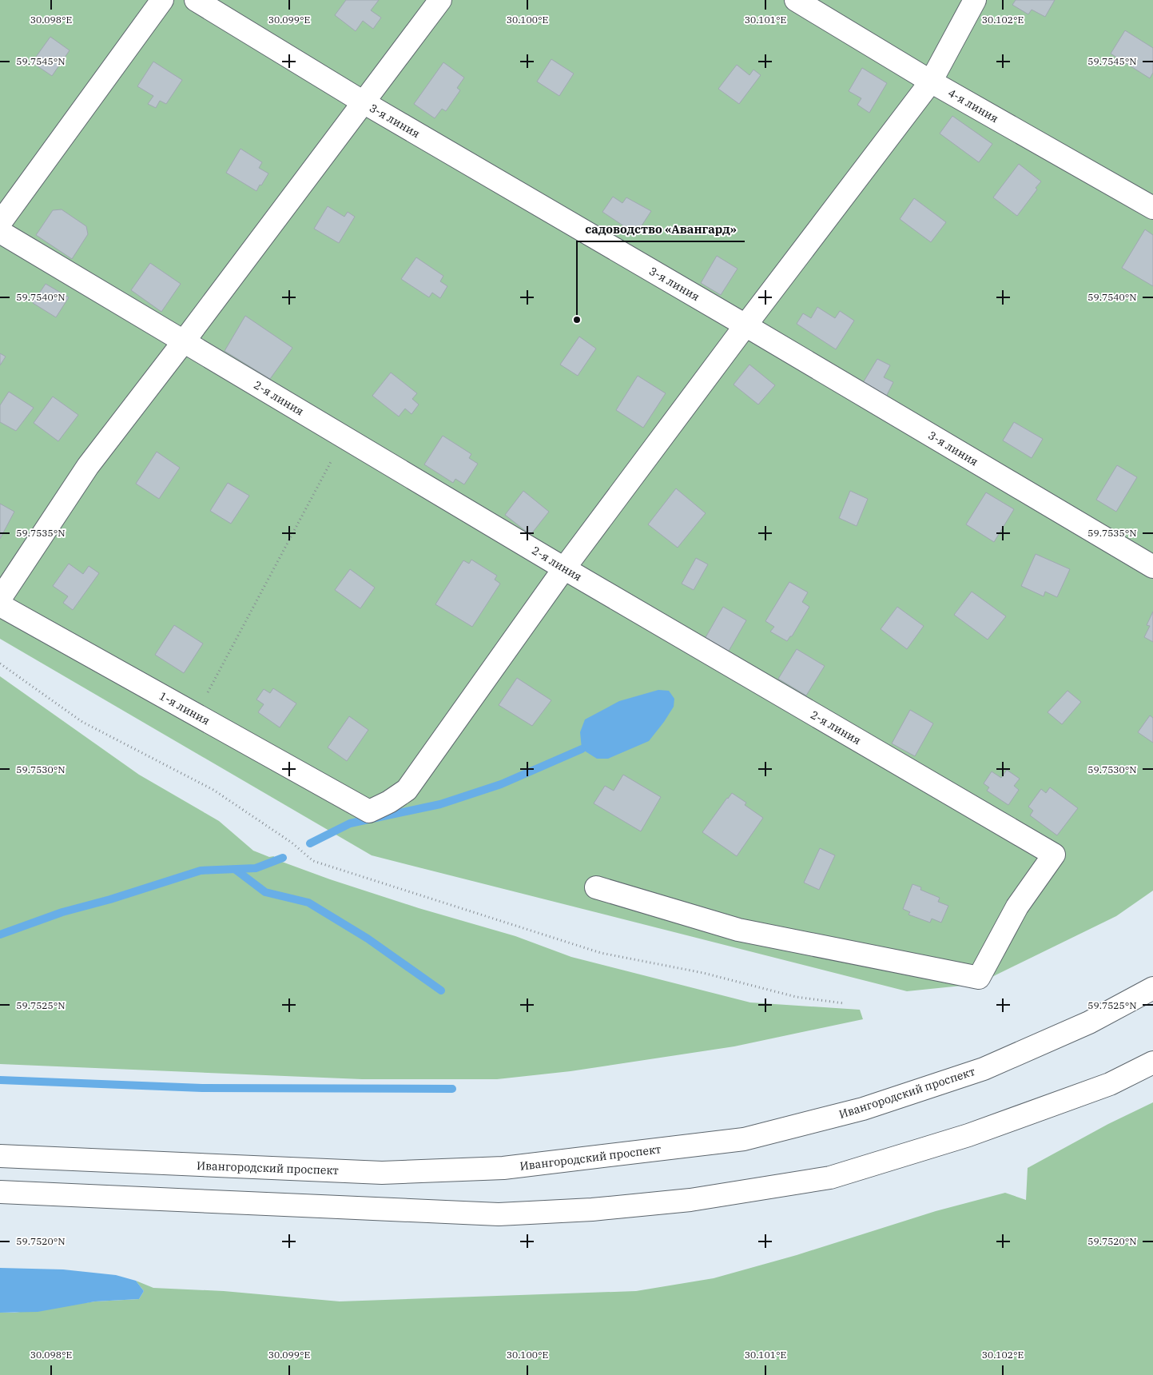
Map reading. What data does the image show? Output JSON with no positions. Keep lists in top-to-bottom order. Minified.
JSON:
{"streets":{"main road":["4-я линия","3-я линия","2-я линия","1-я линия","Ивангородский проспект"]},"crossings":[["2-я линия","1-я линия"]],"places":["садоводство «Авангард»"],"coordinates":["30.098°E","30.099°E","30.100°E","30.101°E","30.102°E","59.7545°N","59.7540°N","59.7535°N","59.7530°N","59.7525°N","59.7520°N"]}
